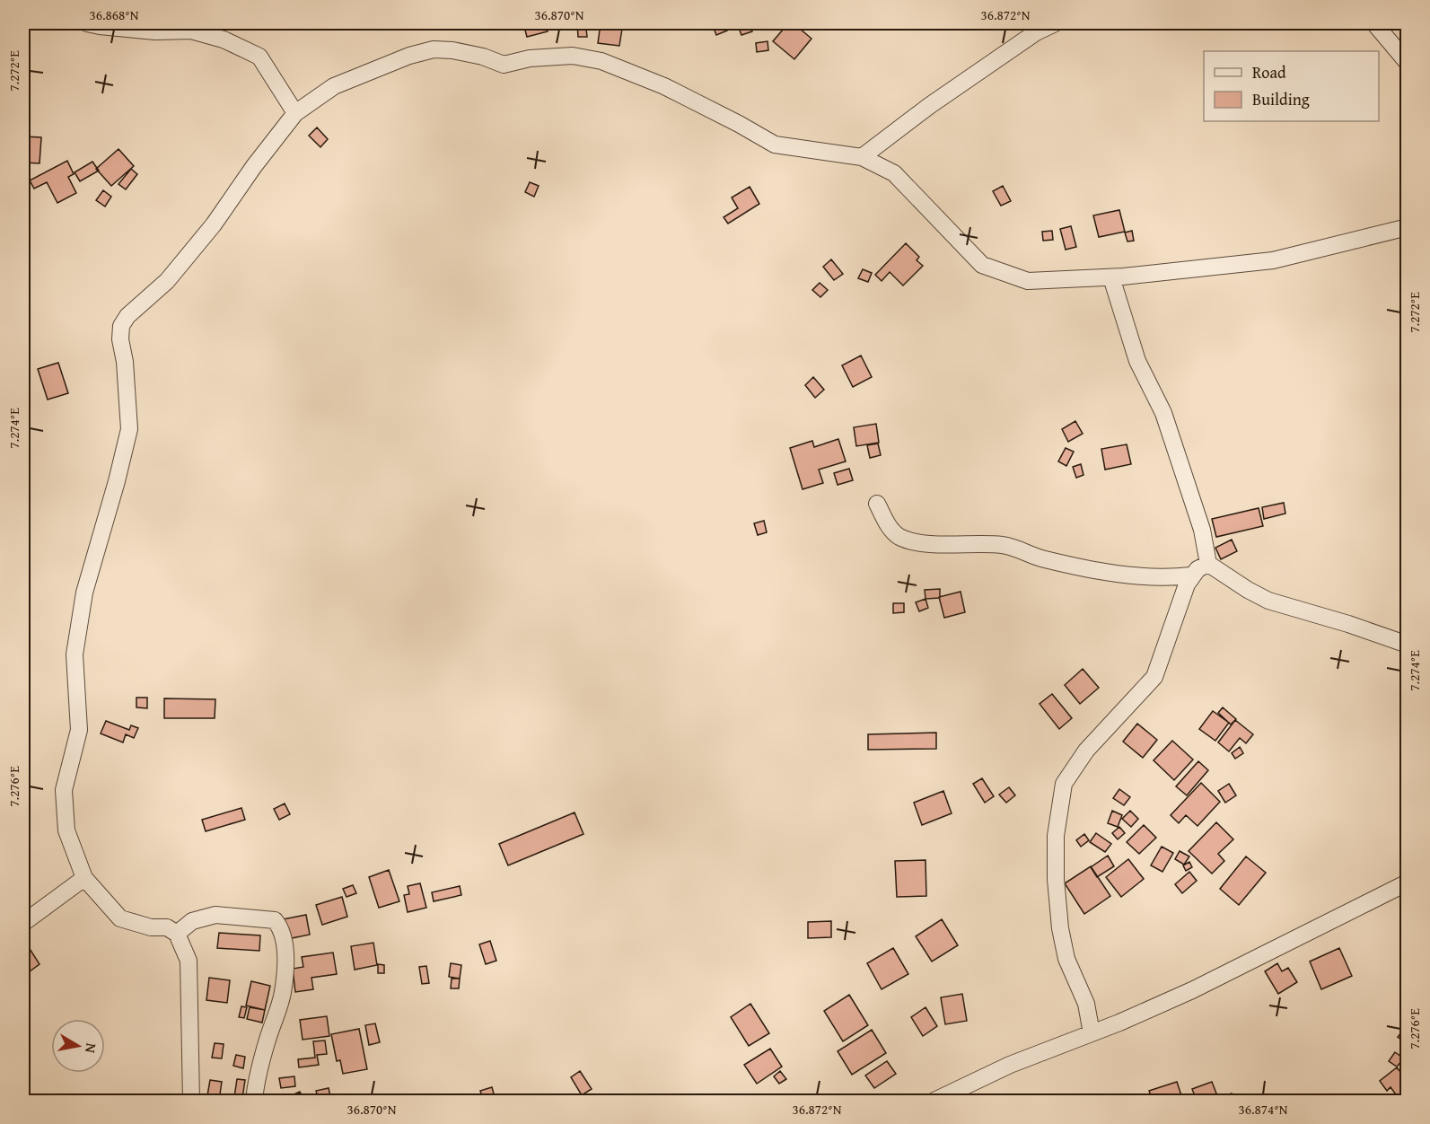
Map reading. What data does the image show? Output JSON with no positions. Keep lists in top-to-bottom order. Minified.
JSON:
{"legend":["Road","Building"],"north":"right","coordinates":["36.868°N","36.870°N","36.872°N","7.272°E","7.274°E","7.276°E","36.874°N"]}
